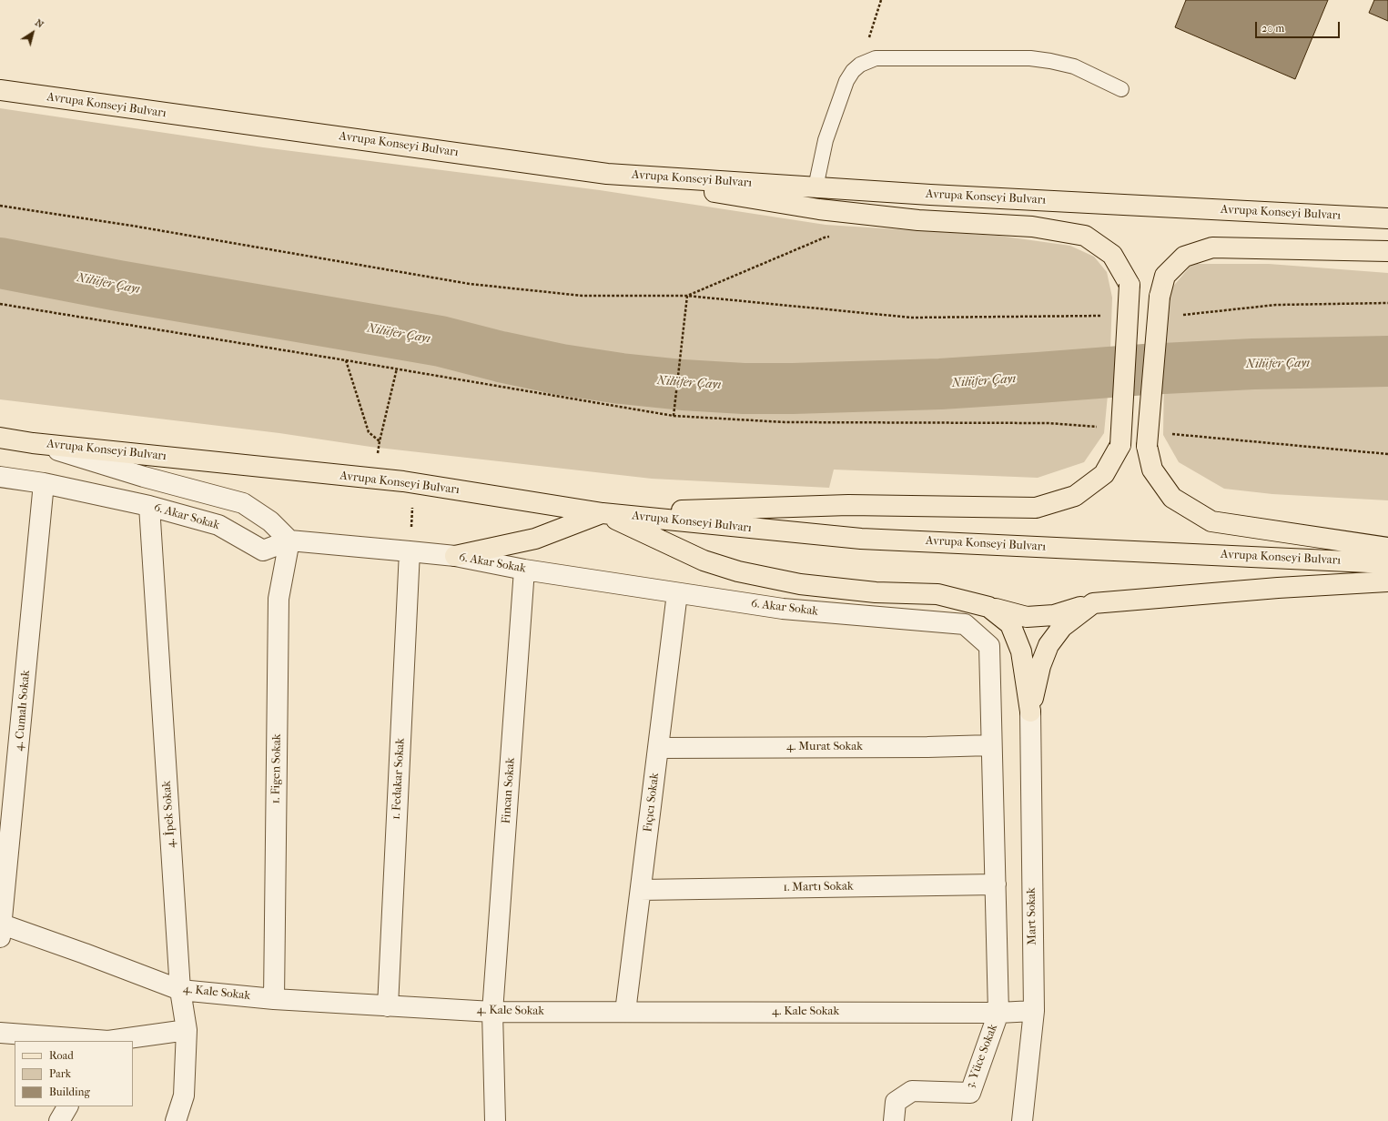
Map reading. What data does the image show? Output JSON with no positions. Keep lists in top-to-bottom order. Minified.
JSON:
{"streets":{"main road":["Avrupa Konseyi Bulvarı"],"street":["6. Akar Sokak","4. Cumalı Sokak","4. Murat Sokak","1. Figen Sokak","1. Fedakar Sokak","Fincan Sokak","Fıçıcı Sokak","4. İpek Sokak","1. Martı Sokak","Mart Sokak","4. Kale Sokak","3. Yüce Sokak"]},"crossings":[["6. Akar Sokak","4. Cumalı Sokak"],["6. Akar Sokak","4. Murat Sokak"],["6. Akar Sokak","1. Figen Sokak"],["6. Akar Sokak","1. Fedakar Sokak"],["6. Akar Sokak","Fincan Sokak"],["6. Akar Sokak","Fıçıcı Sokak"],["6. Akar Sokak","4. İpek Sokak"],["4. Cumalı Sokak","4. Kale Sokak"],["4. Murat Sokak","Fıçıcı Sokak"],["1. Figen Sokak","4. Kale Sokak"],["1. Fedakar Sokak","4. Kale Sokak"],["Fincan Sokak","4. Kale Sokak"],["Fıçıcı Sokak","1. Martı Sokak"],["Fıçıcı Sokak","4. Kale Sokak"],["4. İpek Sokak","4. Kale Sokak"],["Mart Sokak","4. Kale Sokak"],["4. Kale Sokak","3. Yüce Sokak"]],"water":["Nilüfer Çayı"],"legend":["Road","Park","Building"],"scale_bar":"20 m","north":"top right"}
